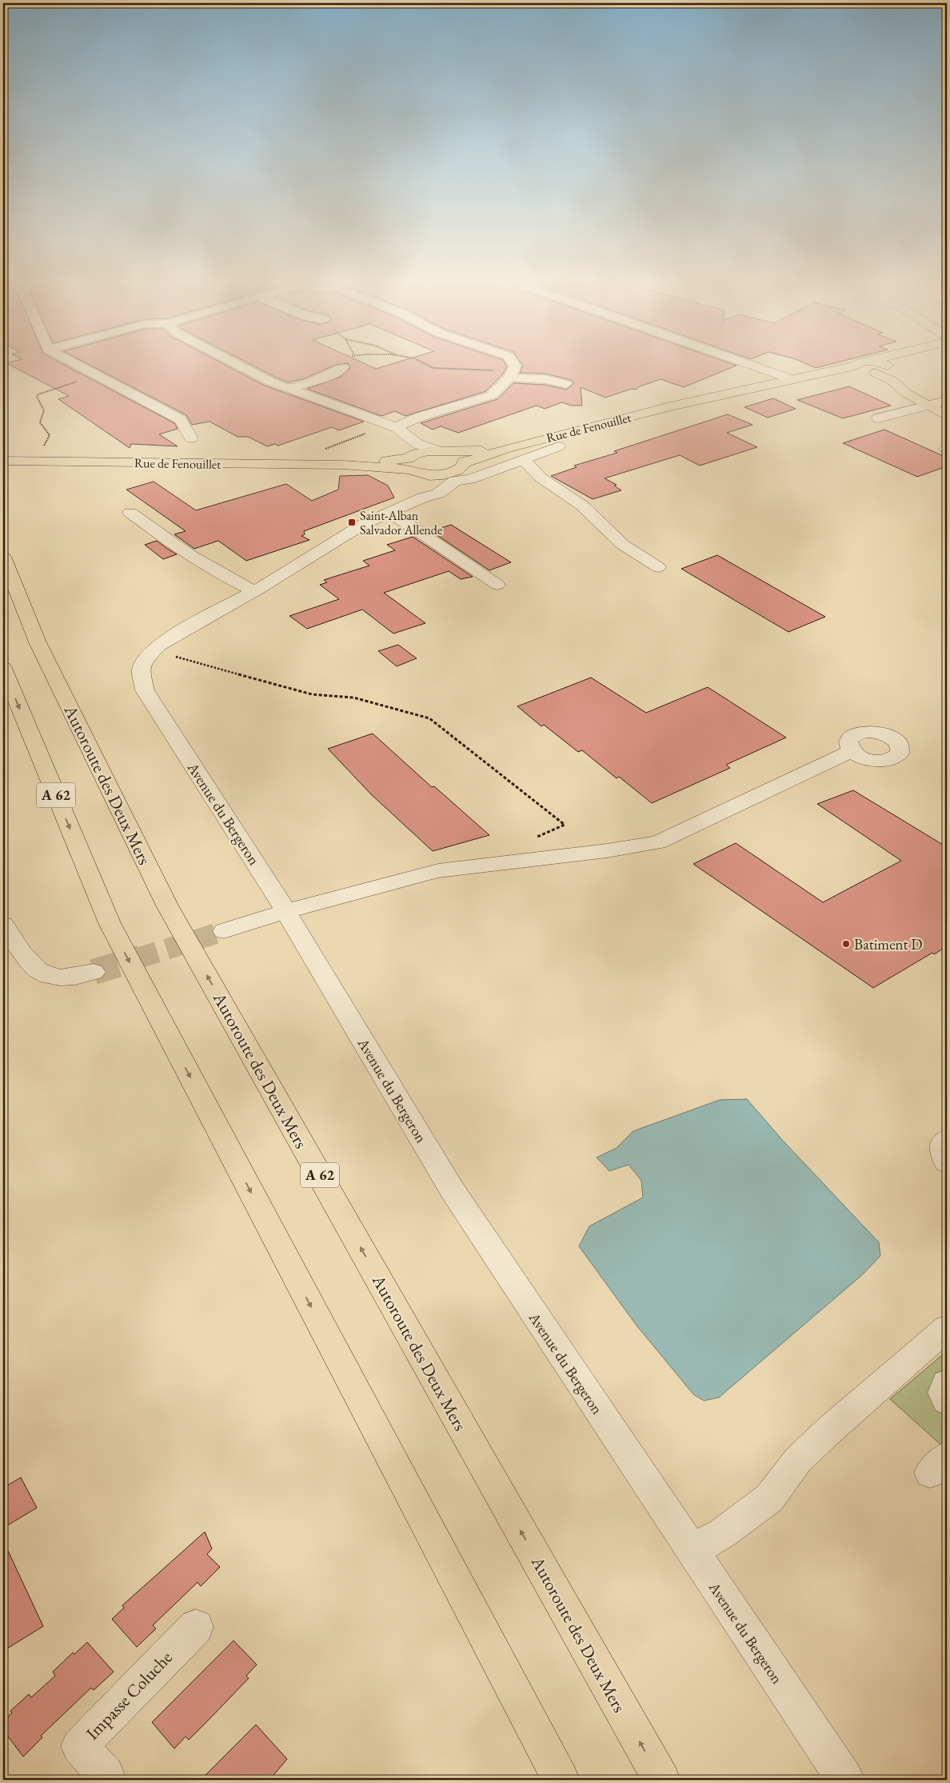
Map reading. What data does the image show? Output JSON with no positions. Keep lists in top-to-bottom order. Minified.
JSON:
{"streets":{"main road":["Rue de Fenouillet","Autoroute des Deux Mers","A 62"],"street":["Avenue du Bergeron","Impasse Coluche"]},"places":{"transit":["Saint-Alban Salvador Allende"],"other":["Batiment D"]}}
